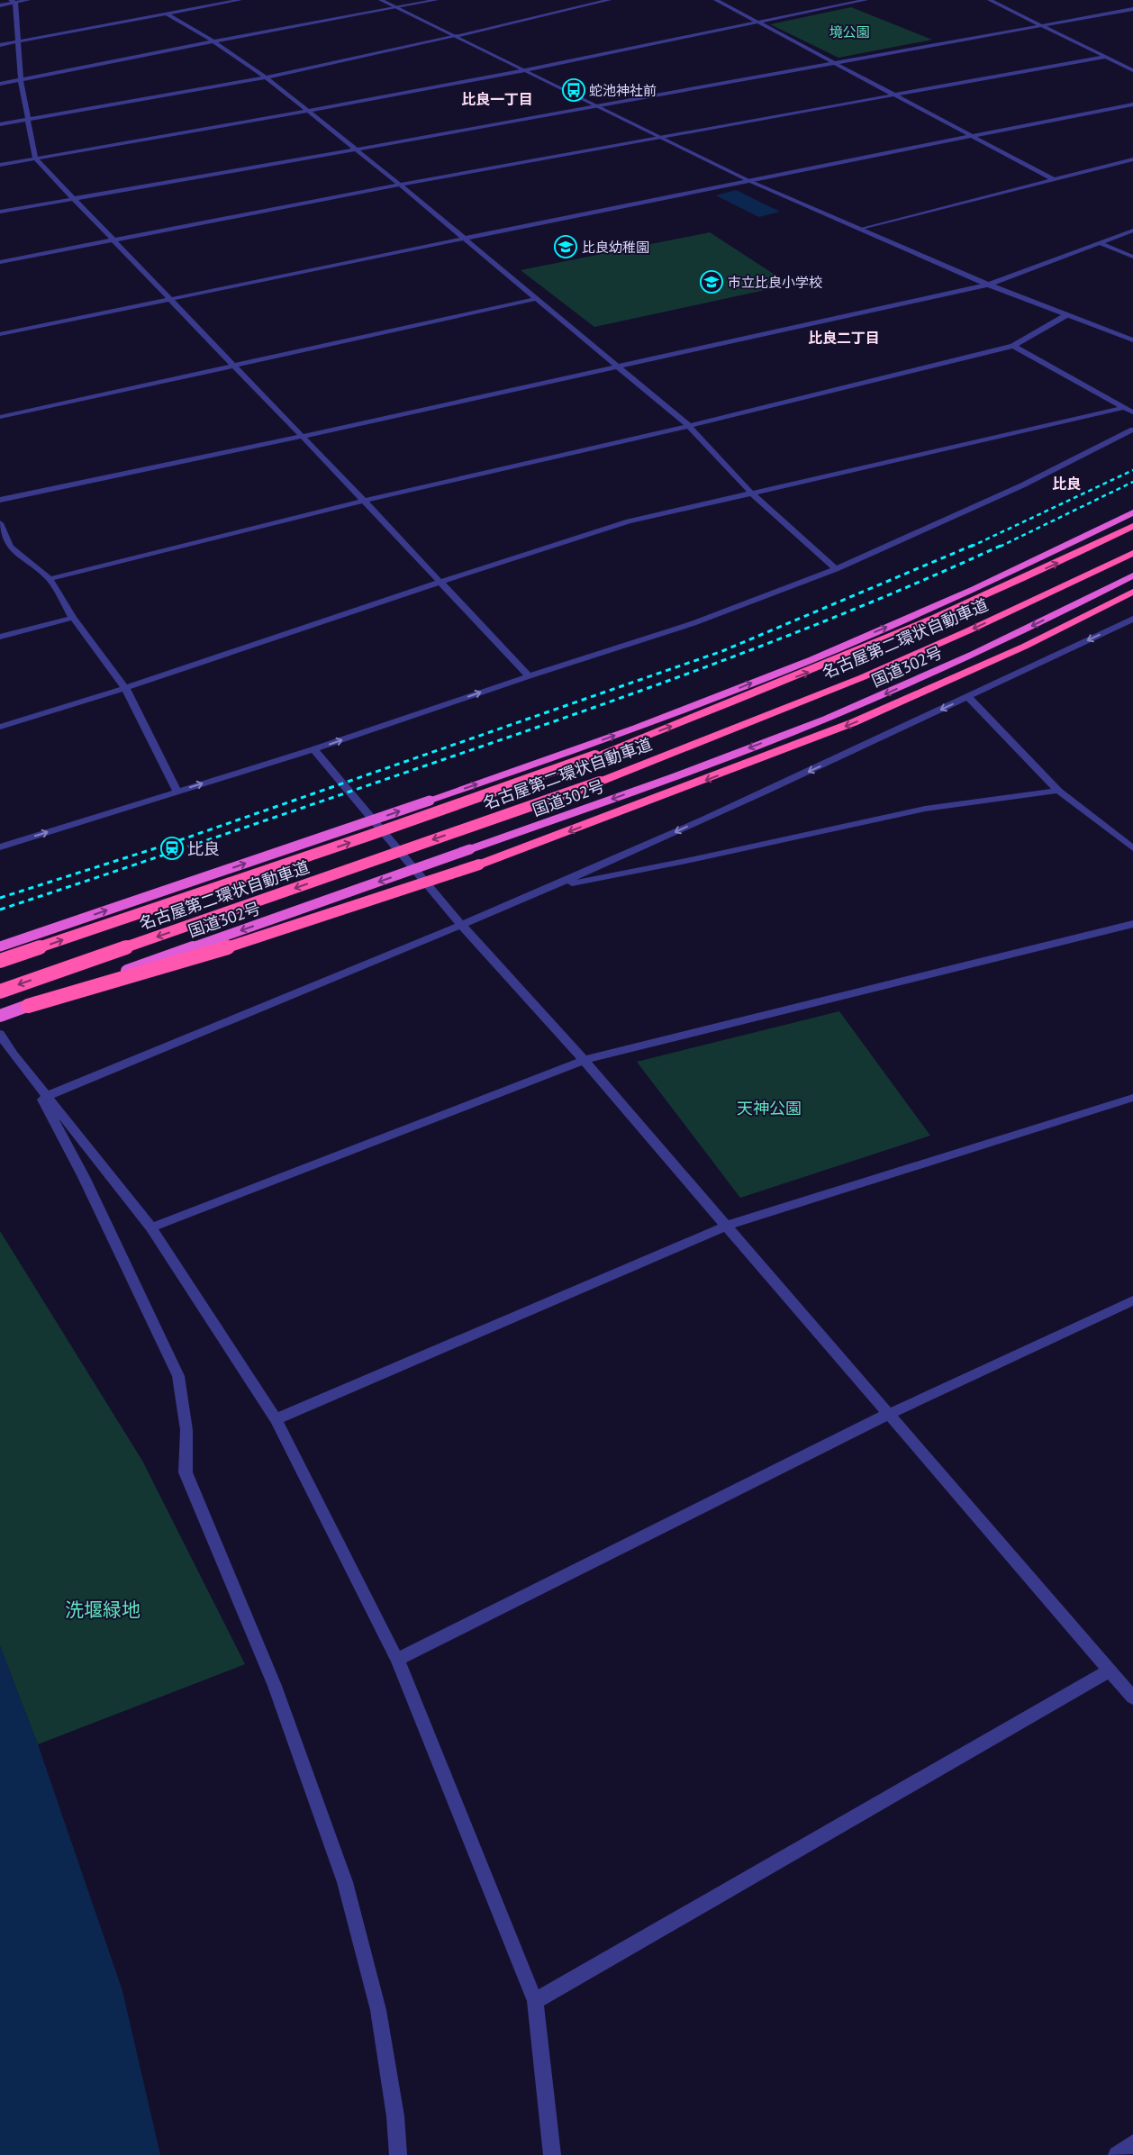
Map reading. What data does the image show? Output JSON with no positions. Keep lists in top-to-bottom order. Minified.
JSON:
{"streets":{"highway":["名古屋第二環状自動車道","国道302号"]},"districts":["比良一丁目","比良二丁目","比良"],"parks":["境公園","天神公園","洗堰緑地"],"places":{"bus stop":["蛇池神社前"],"school or university":["比良幼稚園","市立比良小学校"],"station":["比良"]}}
